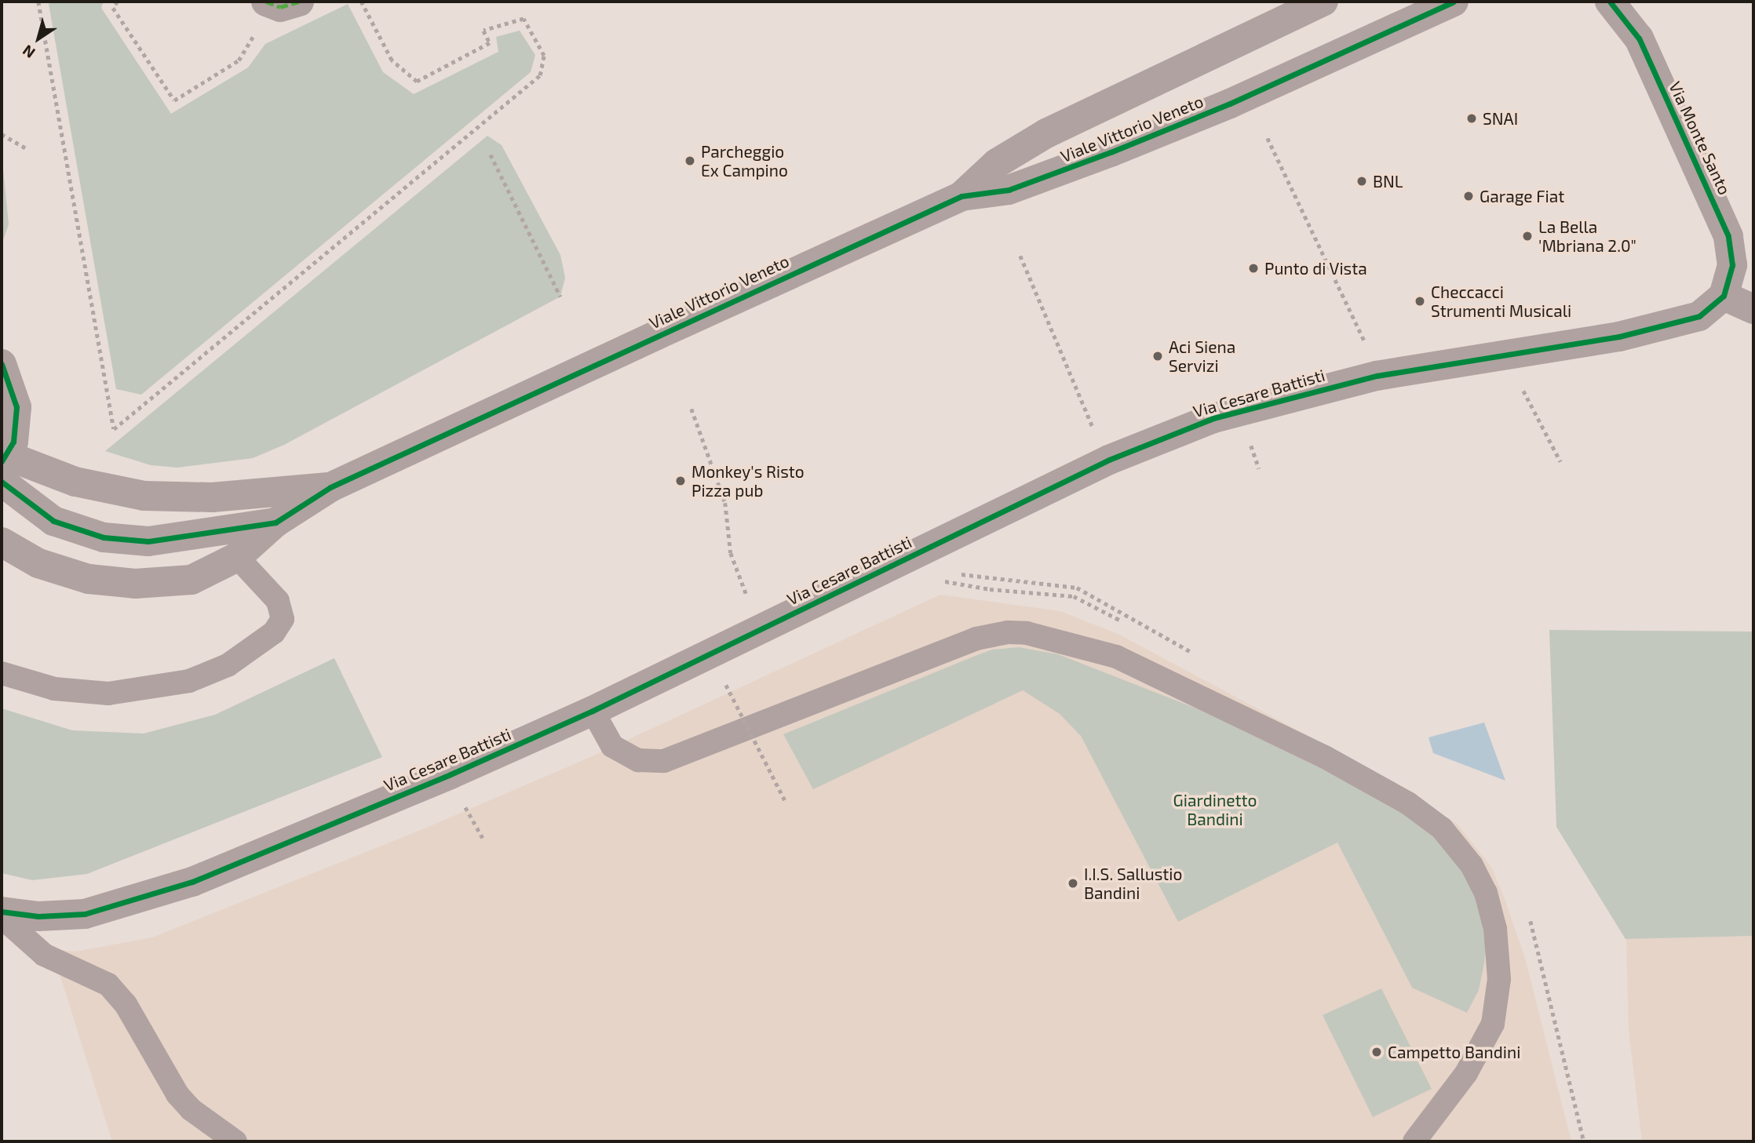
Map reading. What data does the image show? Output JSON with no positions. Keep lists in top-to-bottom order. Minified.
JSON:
{"streets":{"street":["Viale Vittorio Veneto","Via Monte Santo","Via Cesare Battisti"]},"crossings":[["Via Monte Santo","Via Cesare Battisti"]],"parks":["Giardinetto Bandini"],"places":["SNAI","Parcheggio Ex Campino","BNL","Garage Fiat","La Bella 'Mbriana 2.0\"","Punto di Vista","Checcacci Strumenti Musicali","Aci Siena Servizi","Monkey's Risto Pizza pub","I.I.S. Sallustio Bandini","Campetto Bandini"],"north":"bottom left"}
